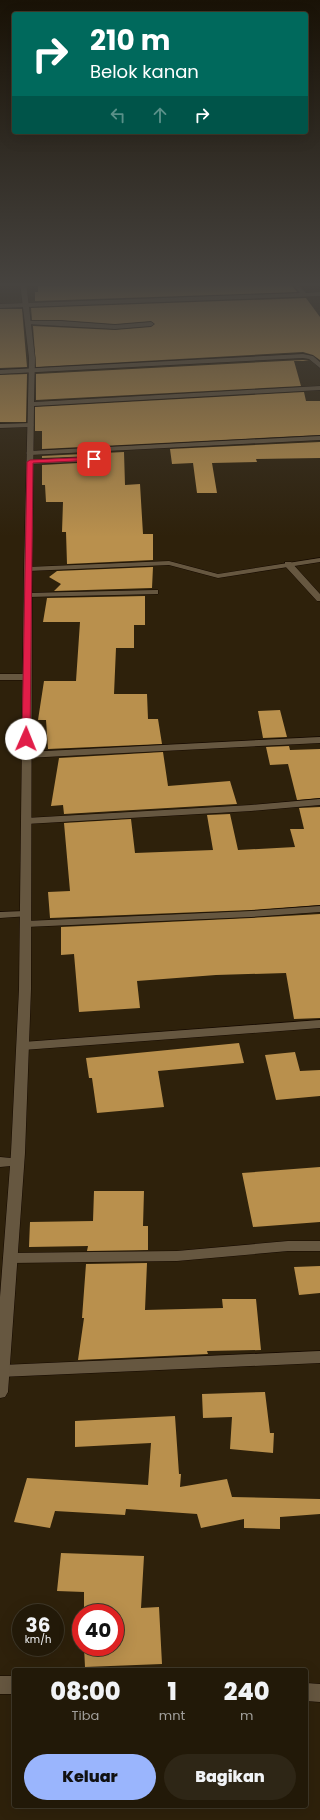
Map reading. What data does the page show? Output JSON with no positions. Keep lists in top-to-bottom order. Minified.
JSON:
{"page":{"turn":["210 m","Belok kanan"],"speed":"36 km/h","limit":"40","eta":["08:00","Tiba","1","mnt","240","m"],"buttons":["Keluar","Bagikan"]}}
